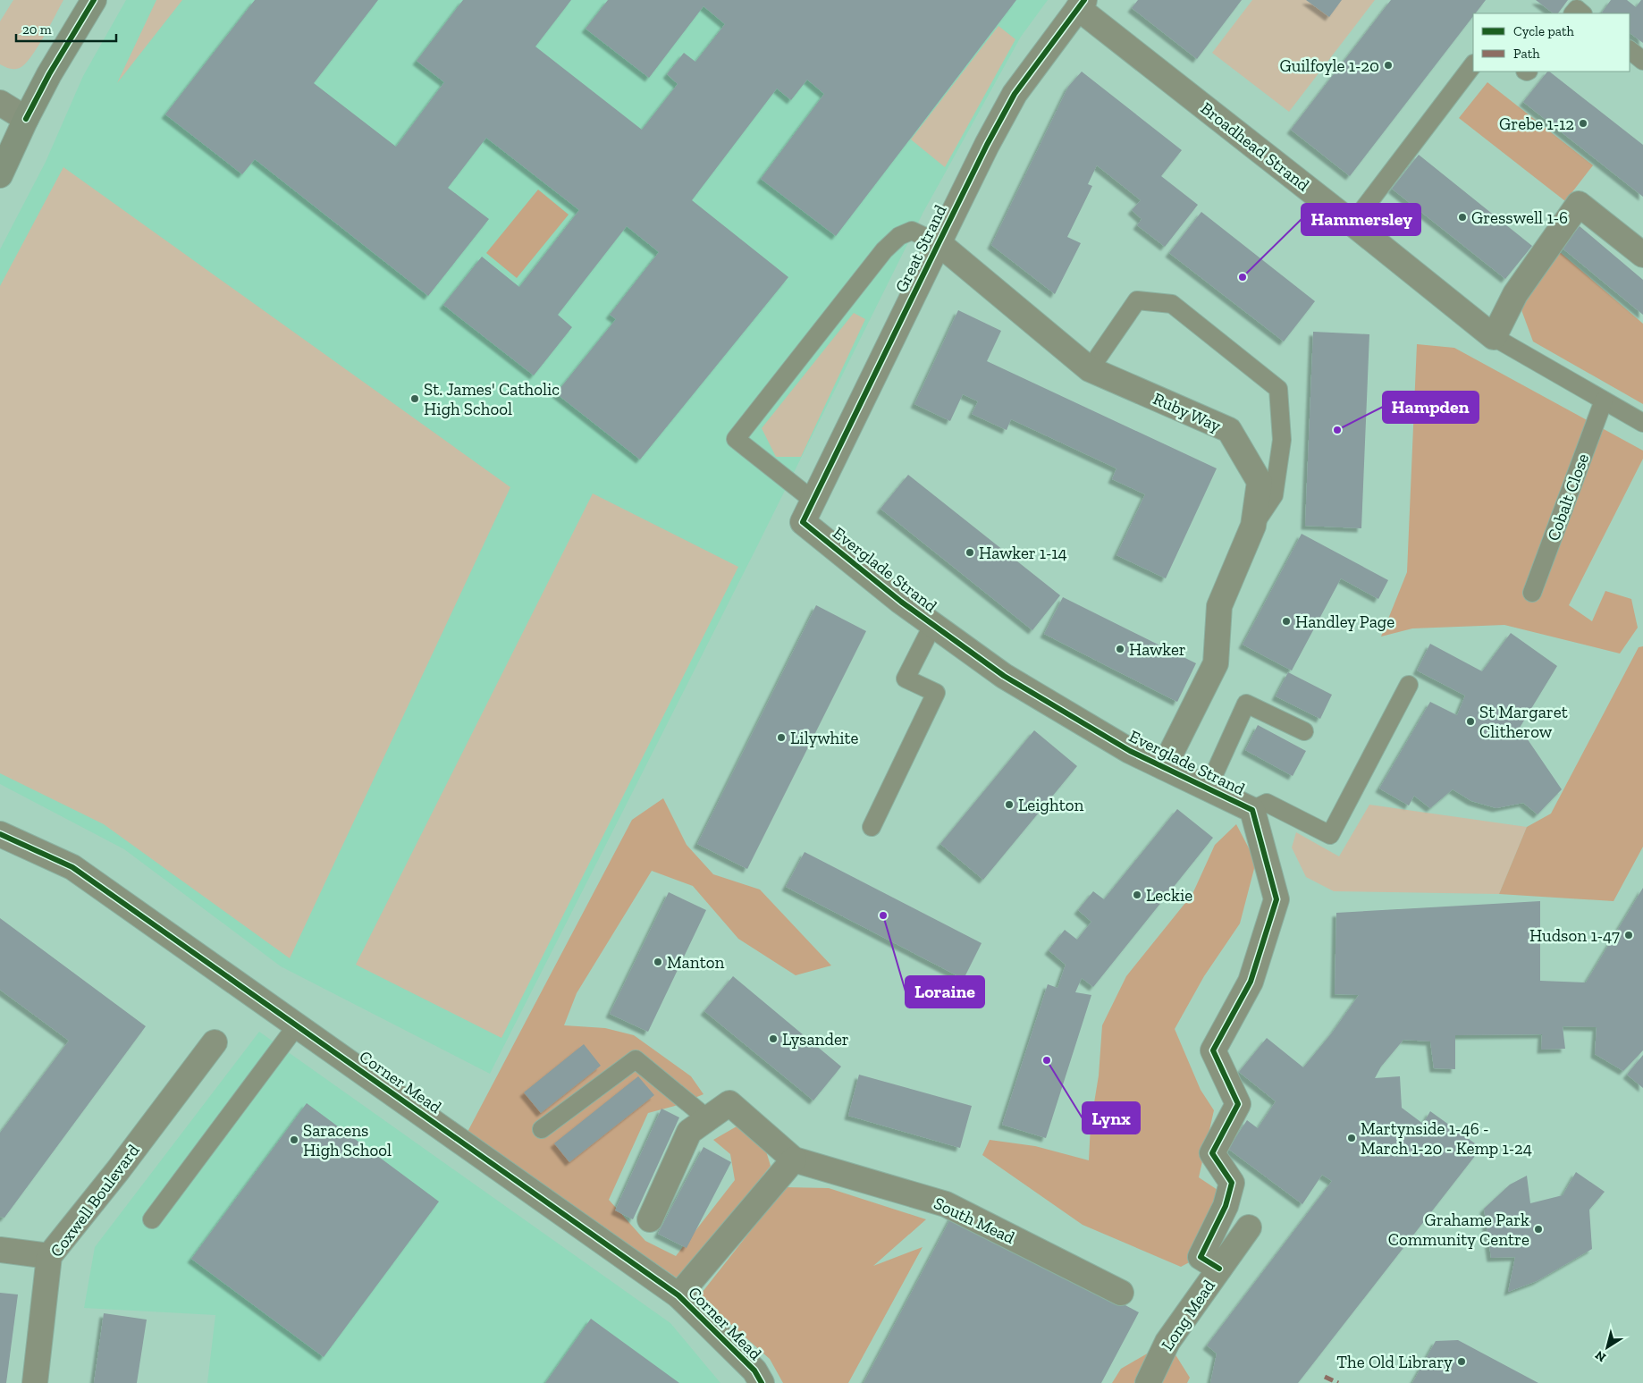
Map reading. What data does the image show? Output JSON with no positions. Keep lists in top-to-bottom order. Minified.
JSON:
{"streets":{"street":["Broadhead Strand","Great Strand","Ruby Way","Everglade Strand","Corner Mead","Coxwell Boulevard","South Mead","Long Mead"],"lane":["Cobalt Close"]},"crossings":[["Broadhead Strand","Great Strand"],["Great Strand","Ruby Way"],["Great Strand","Everglade Strand"],["Ruby Way","Everglade Strand"],["Everglade Strand","Long Mead"]],"places":["Guilfoyle 1-20","Grebe 1-12","Gresswell 1-6","Hammersley","St. James' Catholic High School","Hampden","Hawker 1-14","Handley Page","Hawker","St Margaret Clitherow","Lilywhite","Leighton","Leckie","Loraine","Hudson 1-47","Manton","Lysander","Lynx","Martynside 1-46 - March 1-20 - Kemp 1-24","Saracens High School","Grahame Park Community Centre","The Old Library"],"legend":["Cycle path","Path"],"scale_bar":"20 m","north":"bottom left"}
